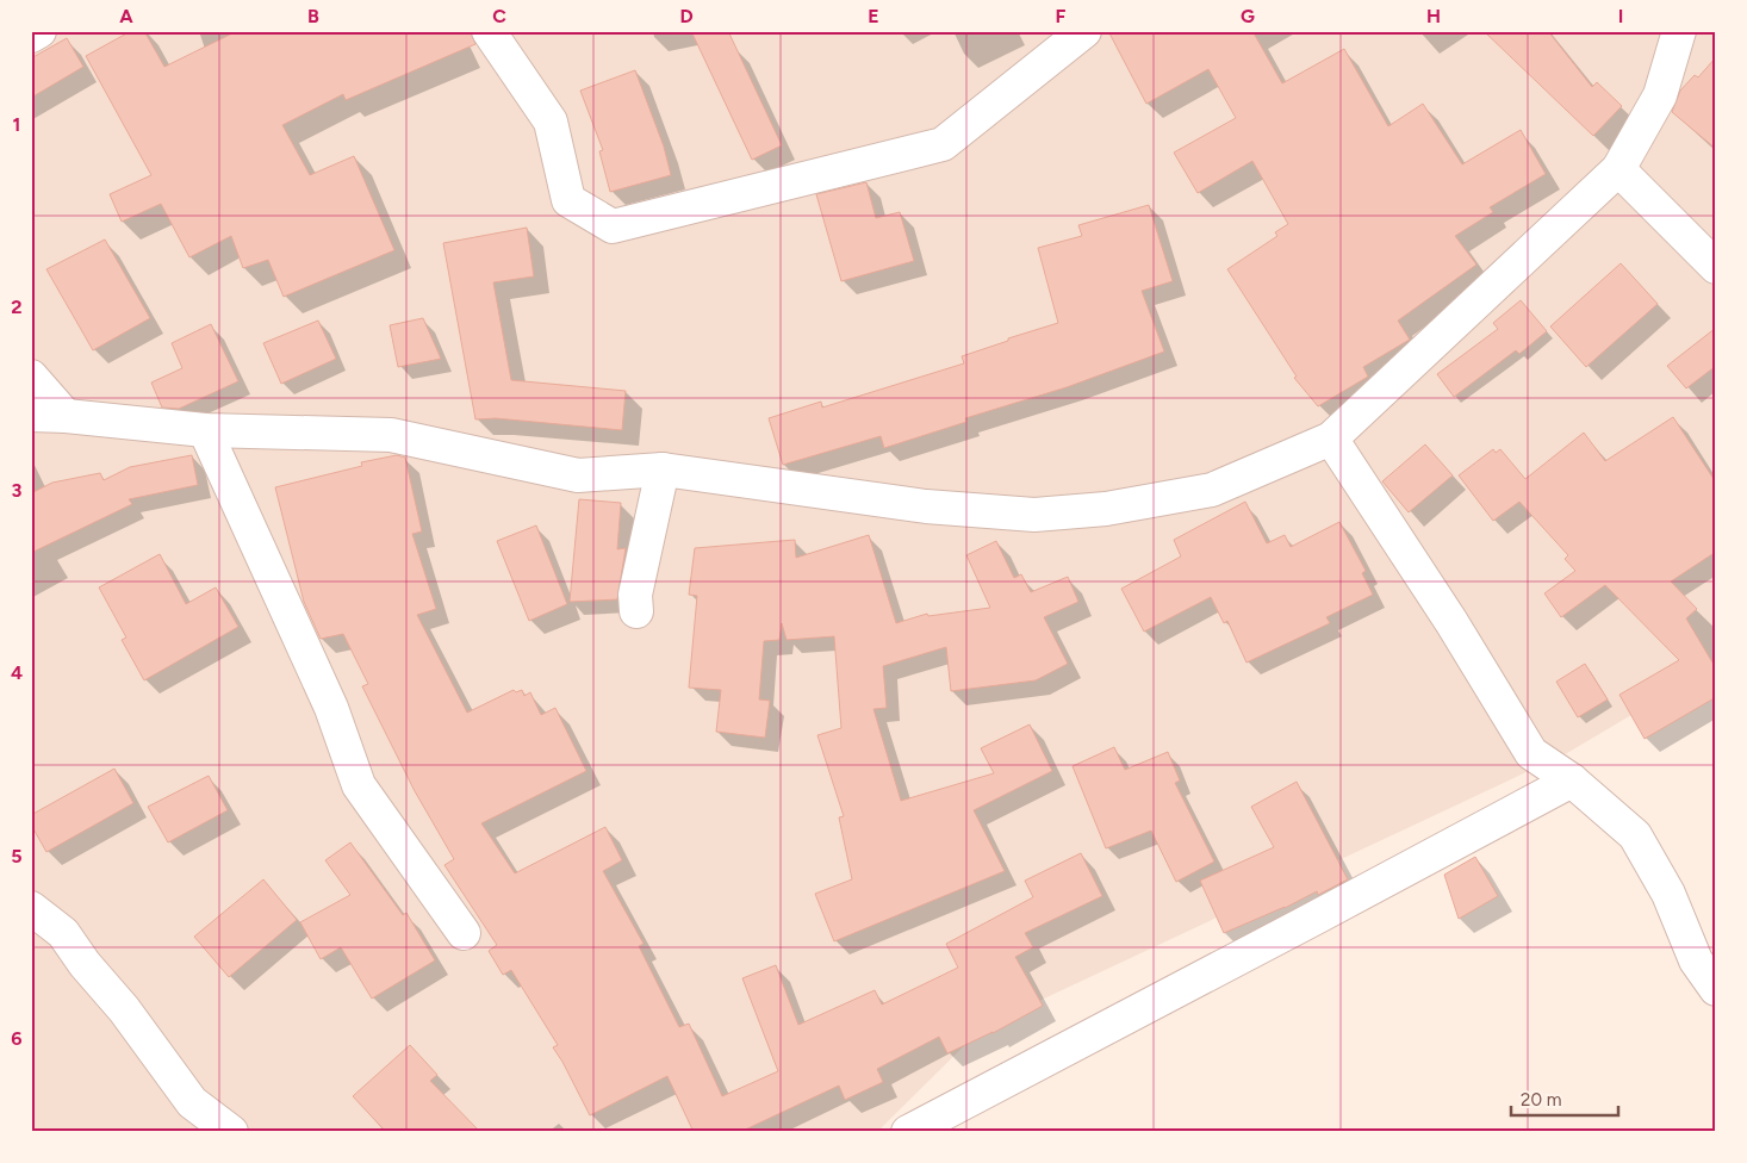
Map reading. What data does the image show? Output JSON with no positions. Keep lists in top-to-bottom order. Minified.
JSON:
{"scale_bar":"20 m","grid":{"columns":["A","B","C","D","E","F","G","H","I"],"rows":["1","2","3","4","5","6"]}}
